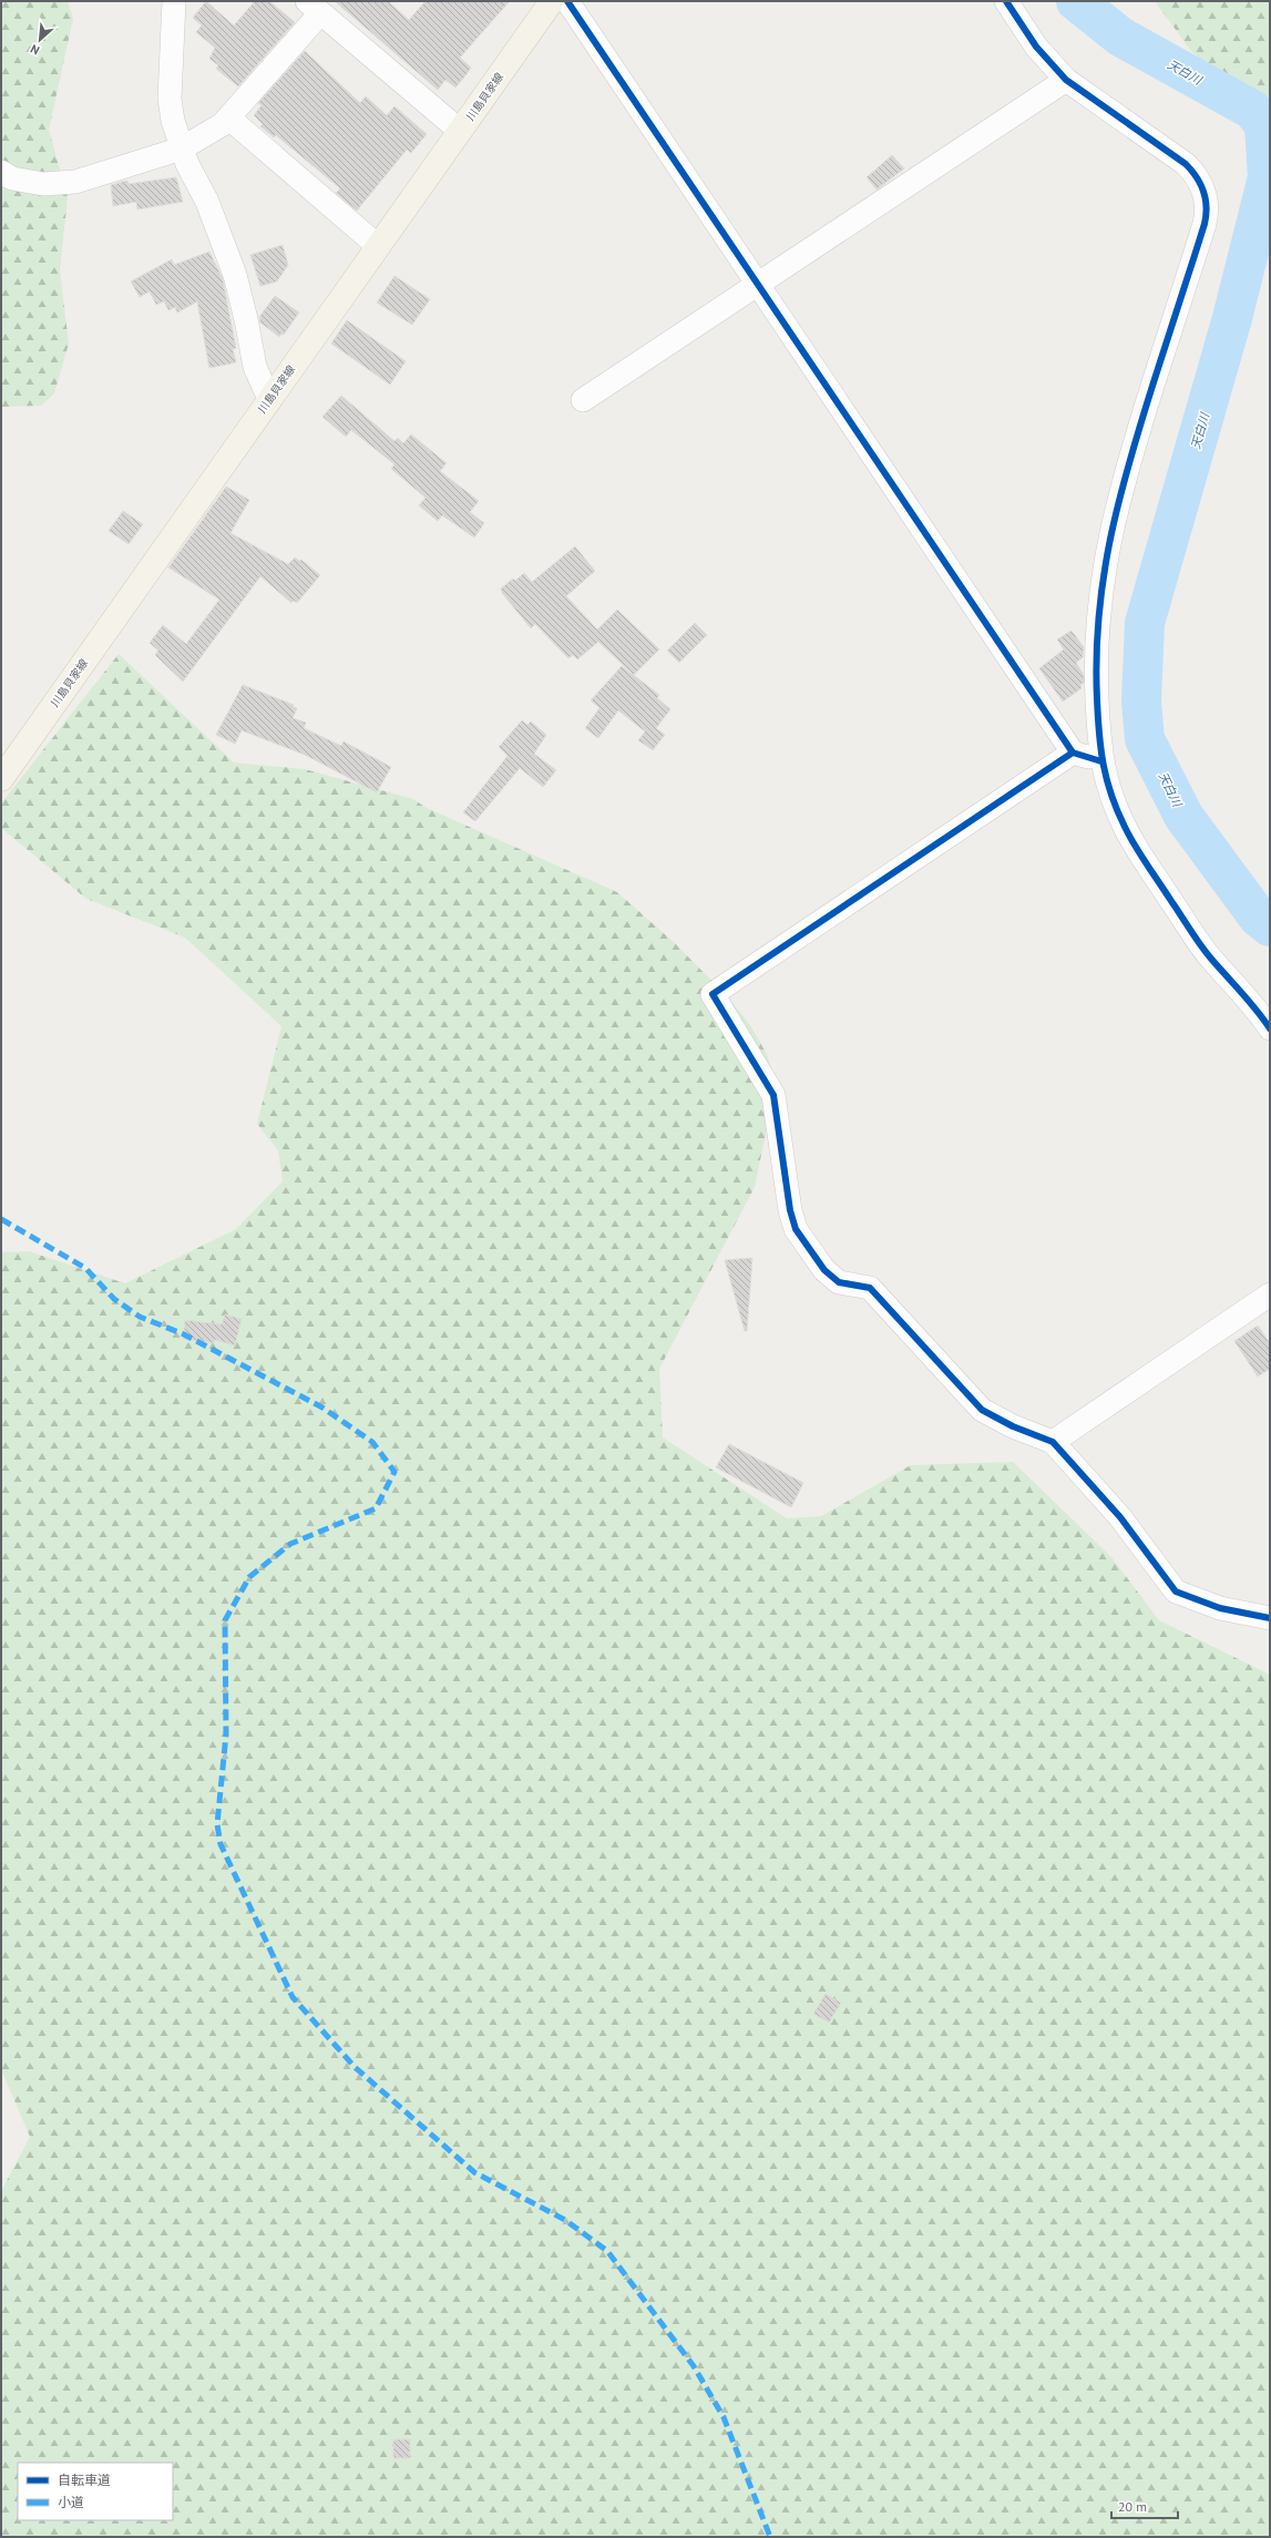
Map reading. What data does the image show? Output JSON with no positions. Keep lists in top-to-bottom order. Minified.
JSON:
{"streets":{"main road":["川島貝家線"]},"water":["天白川"],"legend":["自転車道","小道"],"scale_bar":"20 m","north":"bottom left"}
